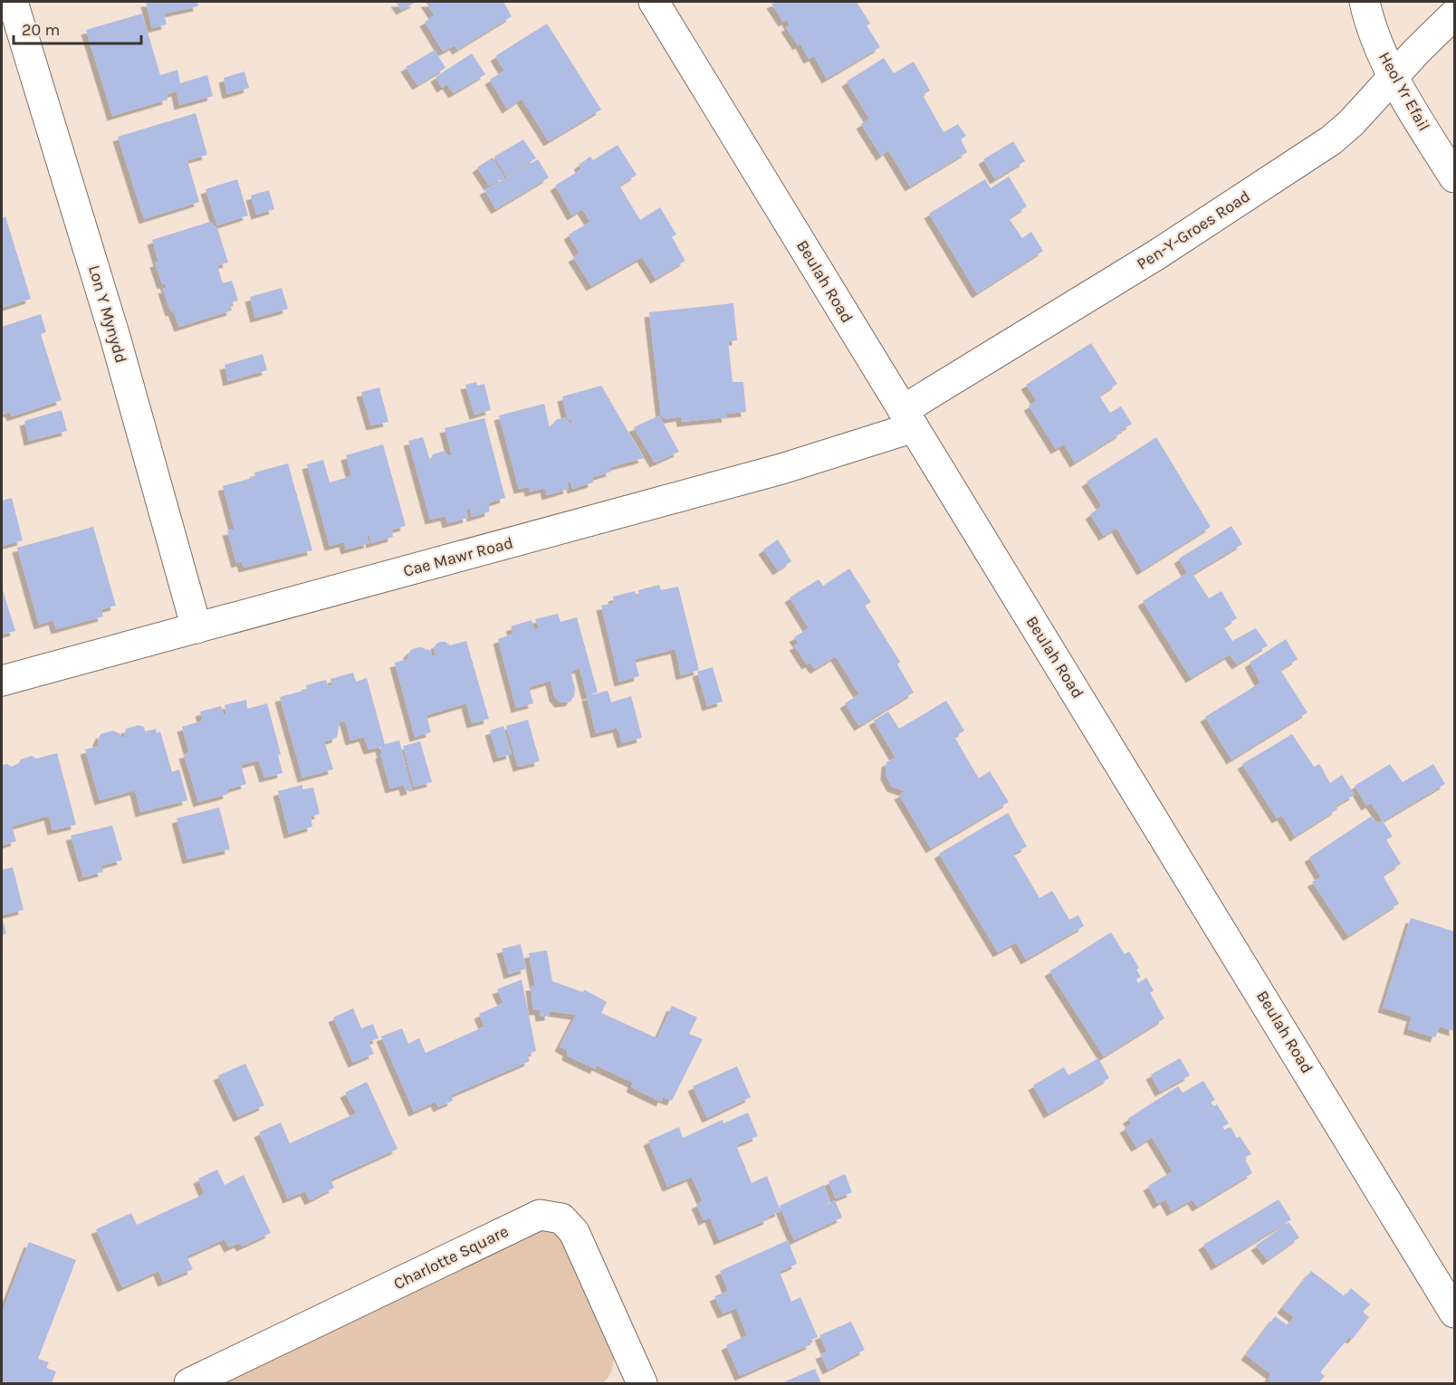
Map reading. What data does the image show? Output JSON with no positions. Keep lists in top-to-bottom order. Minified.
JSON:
{"streets":{"street":["Heol Yr Efail","Pen-Y-Groes Road","Beulah Road","Lon Y Mynydd","Cae Mawr Road","Charlotte Square"]},"crossings":[["Heol Yr Efail","Pen-Y-Groes Road"],["Pen-Y-Groes Road","Beulah Road"],["Pen-Y-Groes Road","Cae Mawr Road"],["Beulah Road","Cae Mawr Road"],["Lon Y Mynydd","Cae Mawr Road"]],"scale_bar":"20 m"}
